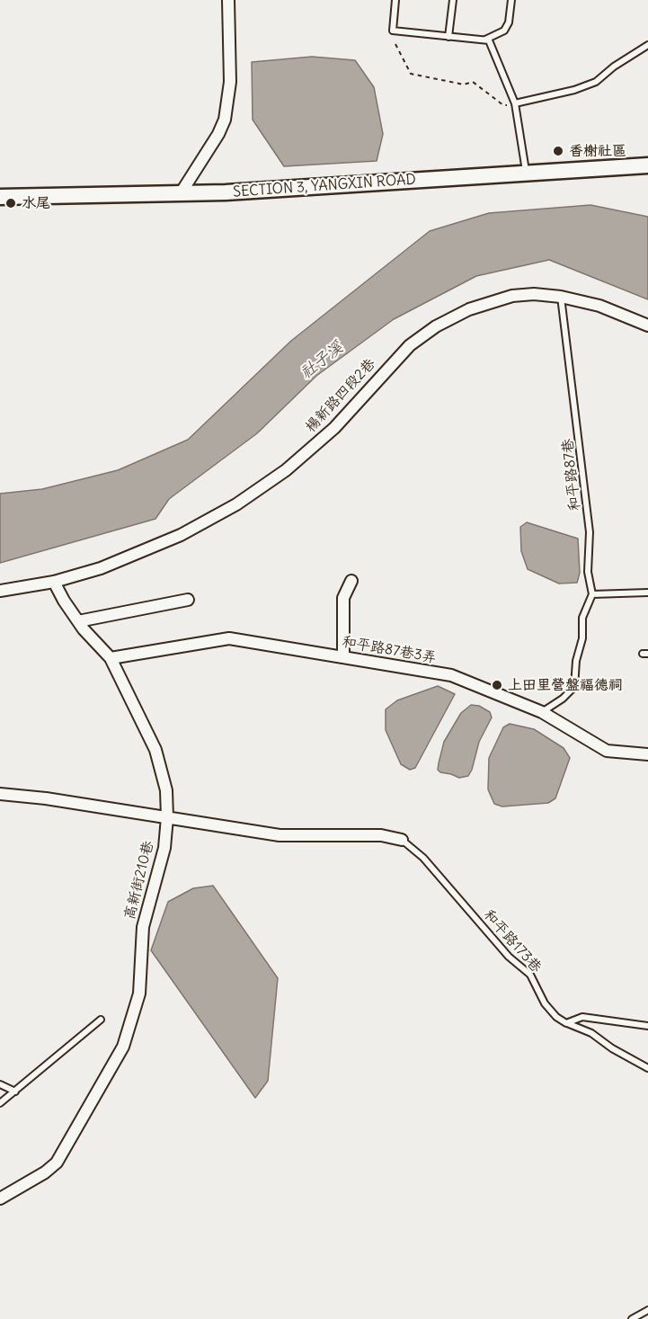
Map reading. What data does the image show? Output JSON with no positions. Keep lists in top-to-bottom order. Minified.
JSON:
{"streets":{"main road":["SECTION 3, YANGXIN ROAD"],"street":["楊新路四段2巷","和平路87巷3弄","高新街210巷"],"lane":["和平路87巷","和平路173巷"]},"crossings":[["楊新路四段2巷","和平路87巷"],["楊新路四段2巷","高新街210巷"],["和平路87巷3弄","高新街210巷"]],"water":["社子溪"],"places":["香榭社區","水尾","上田里營盤福德祠"]}
